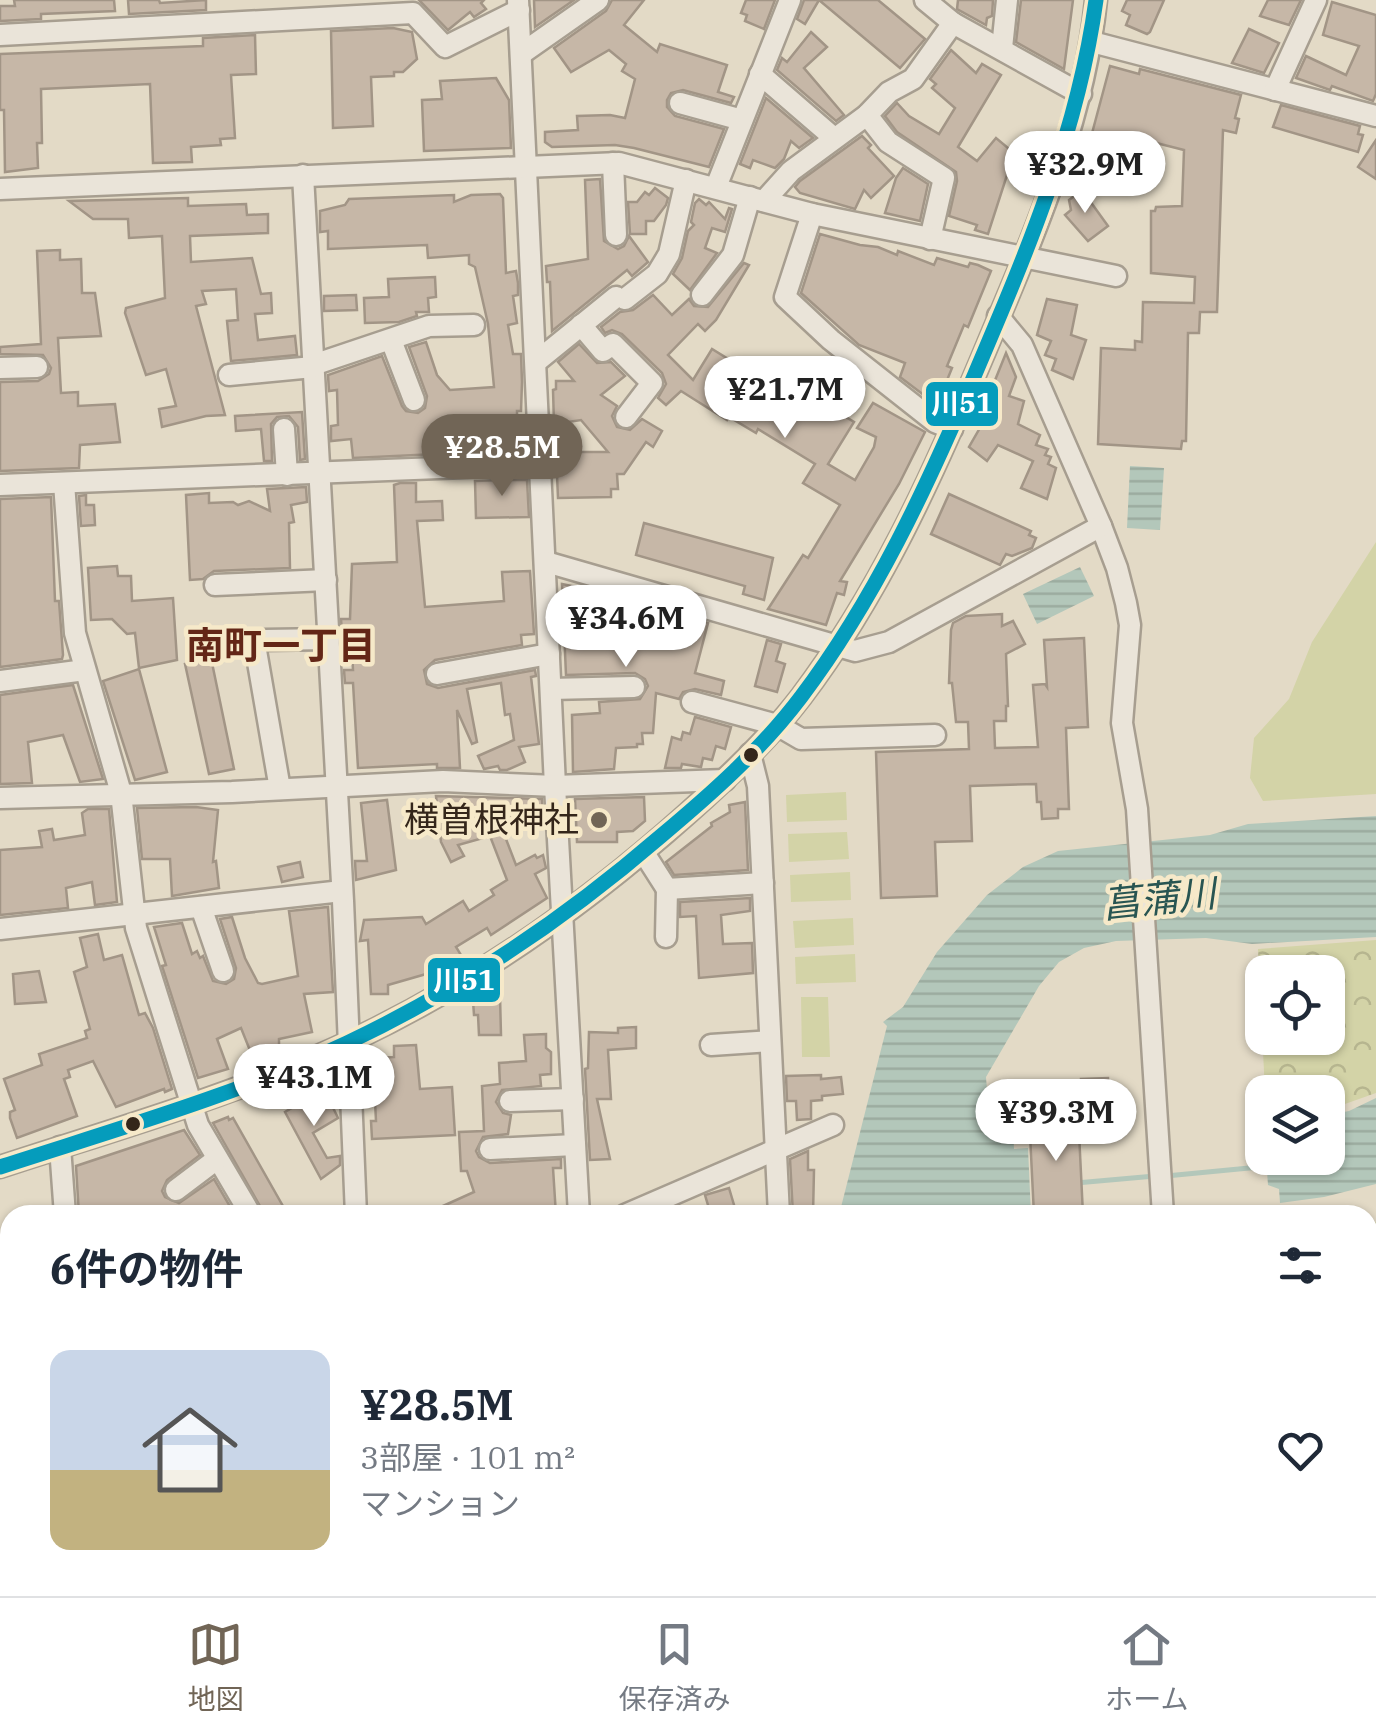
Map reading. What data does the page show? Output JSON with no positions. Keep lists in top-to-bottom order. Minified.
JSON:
{"districts":["南町一丁目"],"water":["菖蒲川"],"places":["横曽根神社"],"lines":["transit line 川51"],"page":{"price":["¥32.9M","¥21.7M","¥28.5M","¥34.6M","¥43.1M","¥39.3M"],"heading":"6件の物件","list":[{"name":"¥28.5M","note":"3部屋 · 101 m² · マンション"}],"tabs":["地図","保存済み","ホーム"]}}
